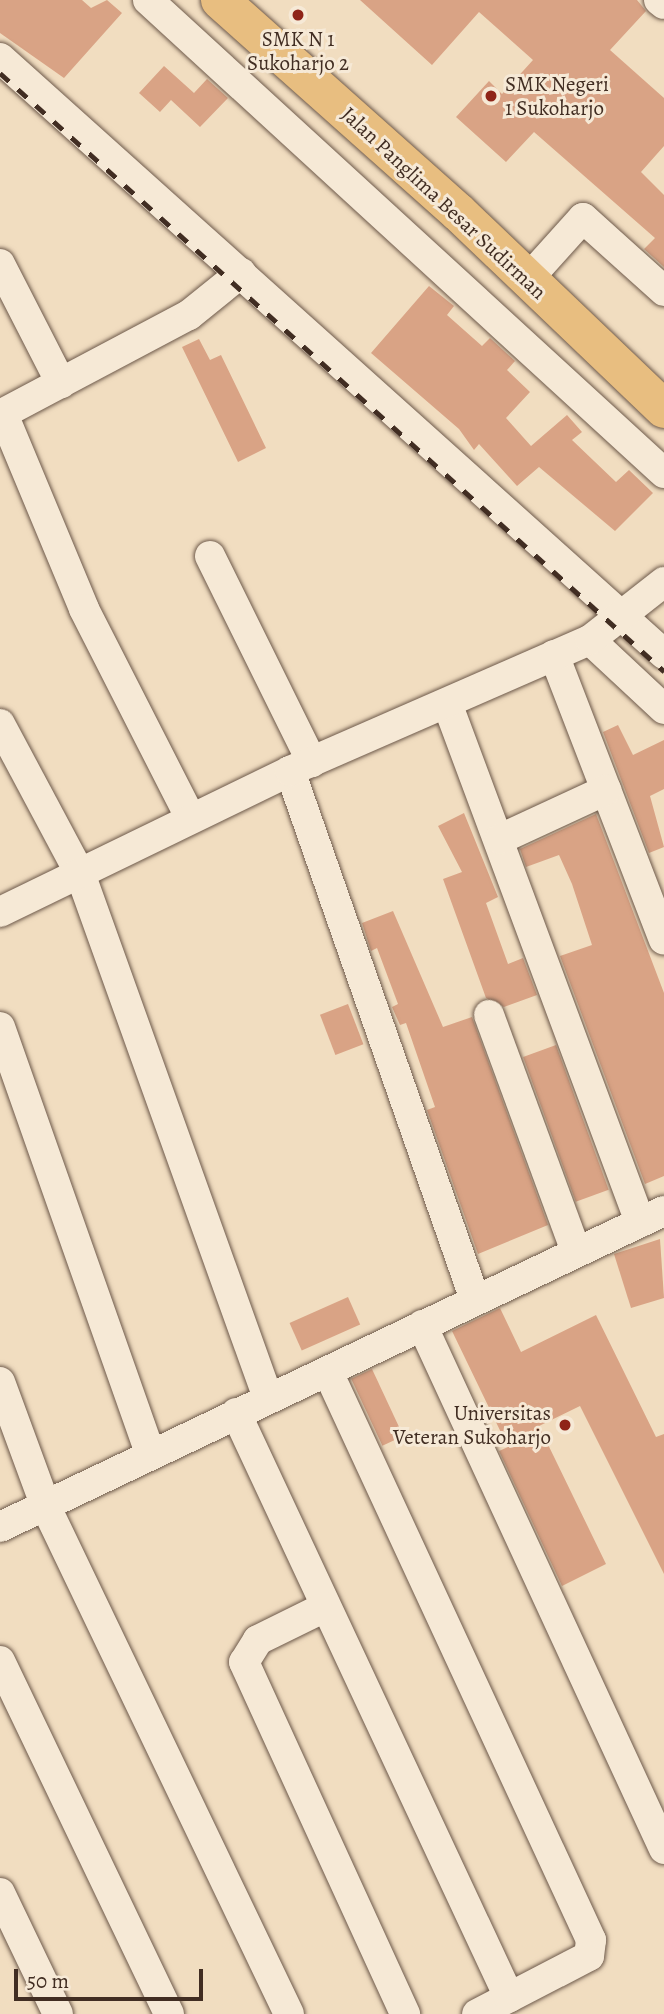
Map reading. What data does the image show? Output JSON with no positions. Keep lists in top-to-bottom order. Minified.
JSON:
{"streets":{"main road":["Jalan Panglima Besar Sudirman"]},"places":["SMK N 1 Sukoharjo 2","SMK Negeri 1 Sukoharjo","Universitas Veteran Sukoharjo"],"scale_bar":"50 m"}
